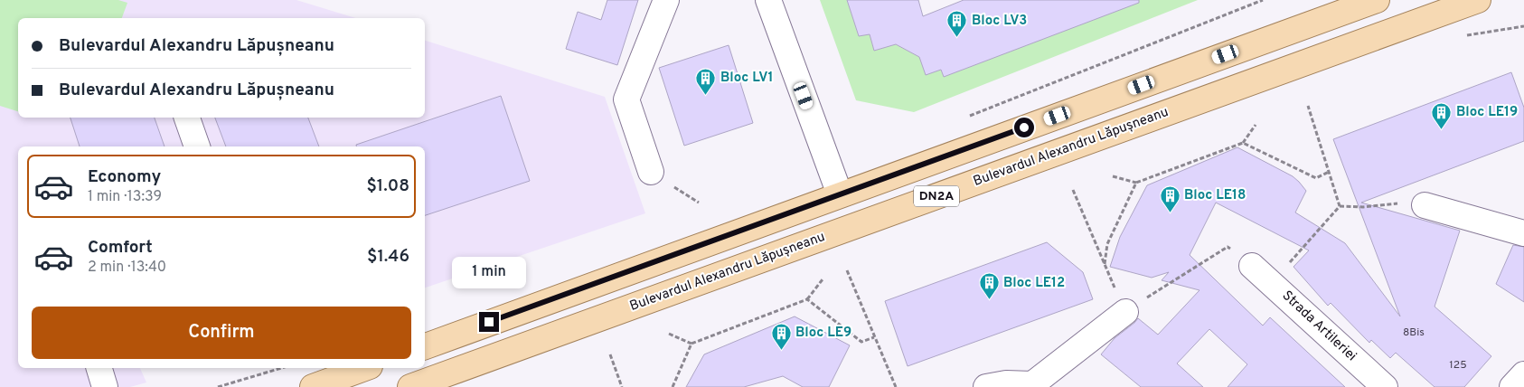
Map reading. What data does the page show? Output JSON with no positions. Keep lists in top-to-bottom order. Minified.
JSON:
{"streets":{"main road":["Bulevardul Alexandru Lăpușneanu","DN2A"],"street":["Strada Artileriei"]},"places":{"building":["Bloc LV3","Bloc LV1","Bloc LE19","Bloc LE18","Bloc LE12","Bloc LE9"]},"house_numbers":["8Bis","125"],"page":{"banner":["Bulevardul Alexandru Lăpușneanu","Bulevardul Alexandru Lăpușneanu"],"list":[{"name":"Economy","note":"1 min · 13:39","value":"$1.08"},{"name":"Comfort","note":"2 min · 13:40","value":"$1.46"}],"bubble":"1 min","buttons":"Confirm"}}
